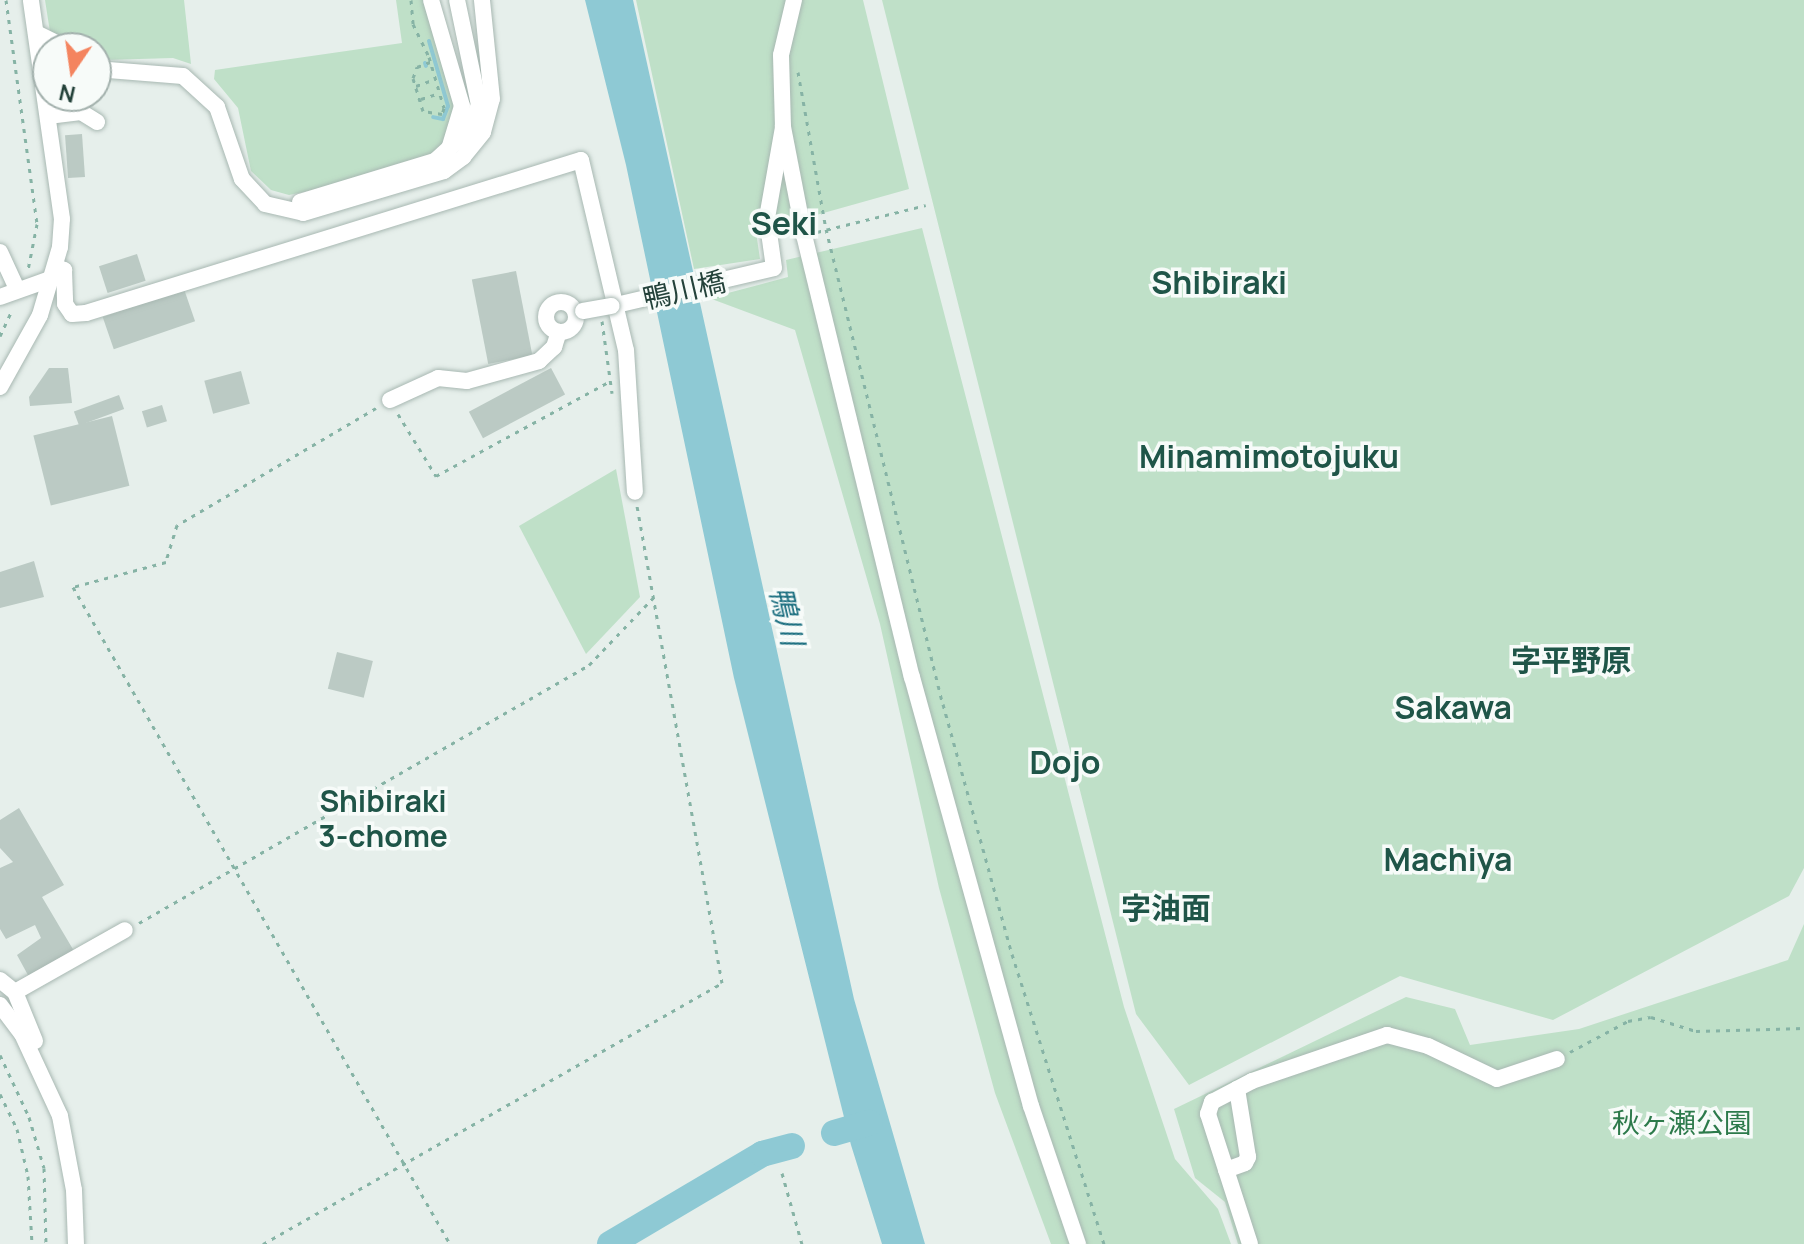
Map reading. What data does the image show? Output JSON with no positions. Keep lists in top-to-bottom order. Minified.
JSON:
{"streets":{"street":["鴨川橋"]},"districts":["Seki","Shibiraki","Minamimotojuku","字平野原","Sakawa","Dojo","Shibiraki 3-chome","Machiya","字油面"],"water":["鴨川"],"parks":["秋ヶ瀬公園"],"north":"bottom"}
